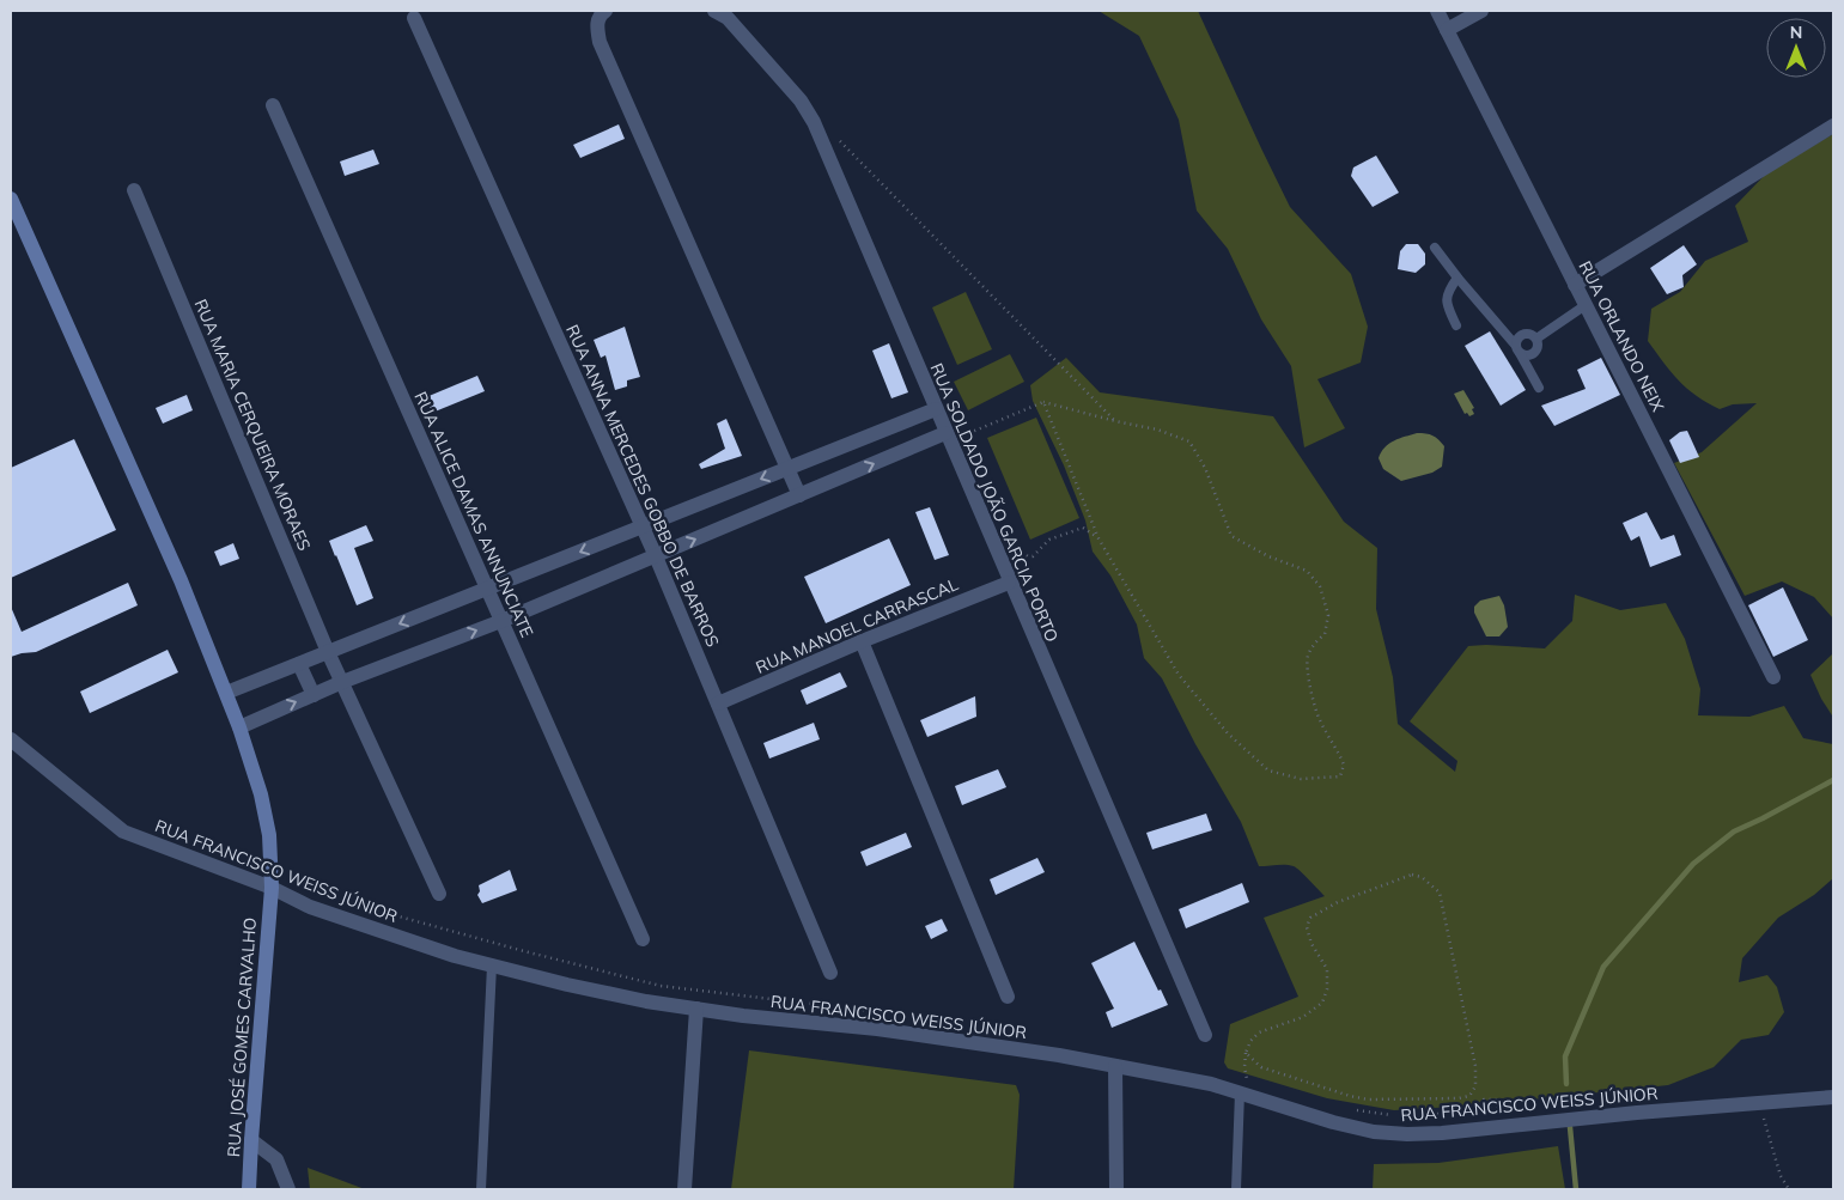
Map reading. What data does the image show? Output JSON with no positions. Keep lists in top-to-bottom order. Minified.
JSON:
{"streets":{"main road":["RUA JOSÉ GOMES CARVALHO"],"street":["RUA ORLANDO NEIX","RUA MARIA CERQUEIRA MORAES","RUA ANNA MERCEDES GOBBO DE BARROS","RUA SOLDADO JOÃO GARCIA PORTO","RUA ALICE DAMAS ANNUNCIATE","RUA MANOEL CARRASCAL","RUA FRANCISCO WEISS JÚNIOR"]},"crossings":[["RUA ANNA MERCEDES GOBBO DE BARROS","RUA MANOEL CARRASCAL"],["RUA SOLDADO JOÃO GARCIA PORTO","RUA MANOEL CARRASCAL"],["RUA FRANCISCO WEISS JÚNIOR","RUA JOSÉ GOMES CARVALHO"]],"north":"top"}
